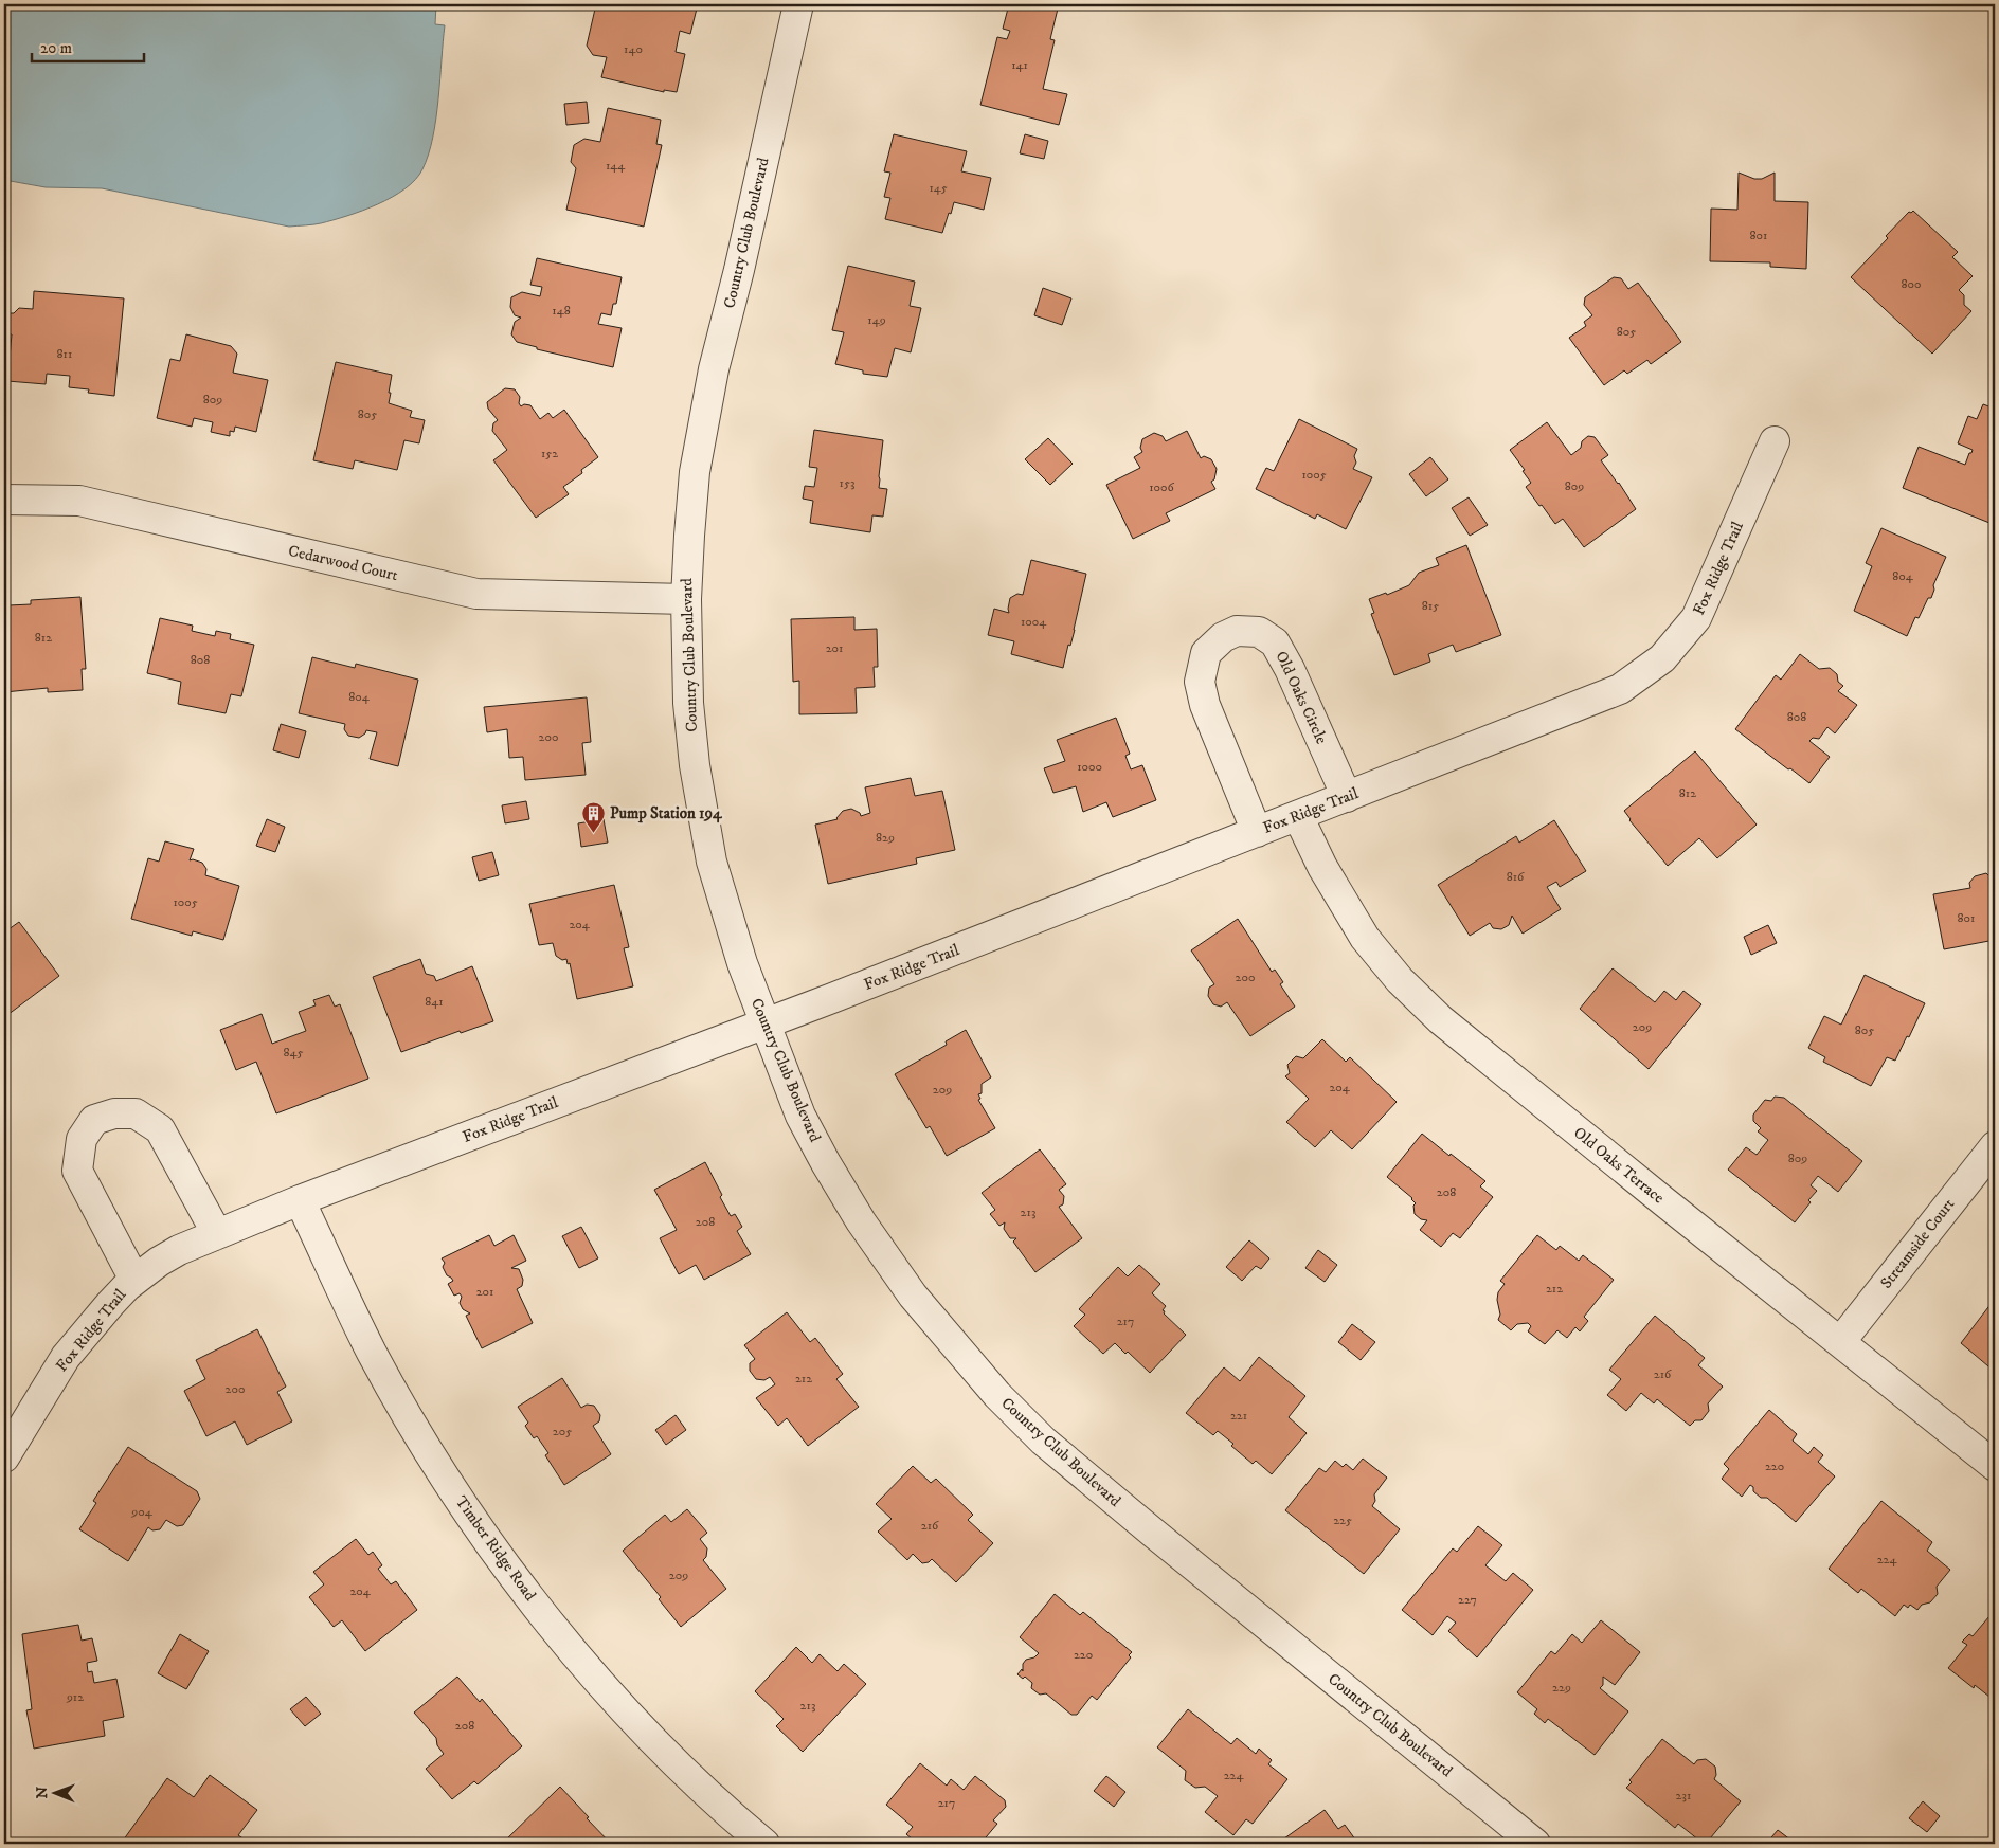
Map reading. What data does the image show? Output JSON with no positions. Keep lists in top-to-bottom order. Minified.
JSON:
{"streets":{"street":["Country Club Boulevard","Cedarwood Court","Fox Ridge Trail","Old Oaks Circle","Old Oaks Terrace","Streamside Court","Timber Ridge Road"]},"crossings":[["Country Club Boulevard","Cedarwood Court"],["Country Club Boulevard","Fox Ridge Trail"],["Fox Ridge Trail","Old Oaks Circle"],["Fox Ridge Trail","Old Oaks Terrace"],["Fox Ridge Trail","Timber Ridge Road"],["Old Oaks Terrace","Streamside Court"]],"places":{"building":["Pump Station 194"]},"house_numbers":["140","141","144","145","801","800","148","149","805","811","809","805","152","1005","153","809","1006","804","815","1004","812","201","808","804","808","200","1000","812","829","816","1005","801","204","200","841","209","805","845","204","209","809","208","213","208","212","201","217","216","212","200","221","205","220","904","225","216","224","209","204","227","220","229","912","213","208","224","231","217"],"scale_bar":"20 m","north":"left"}
